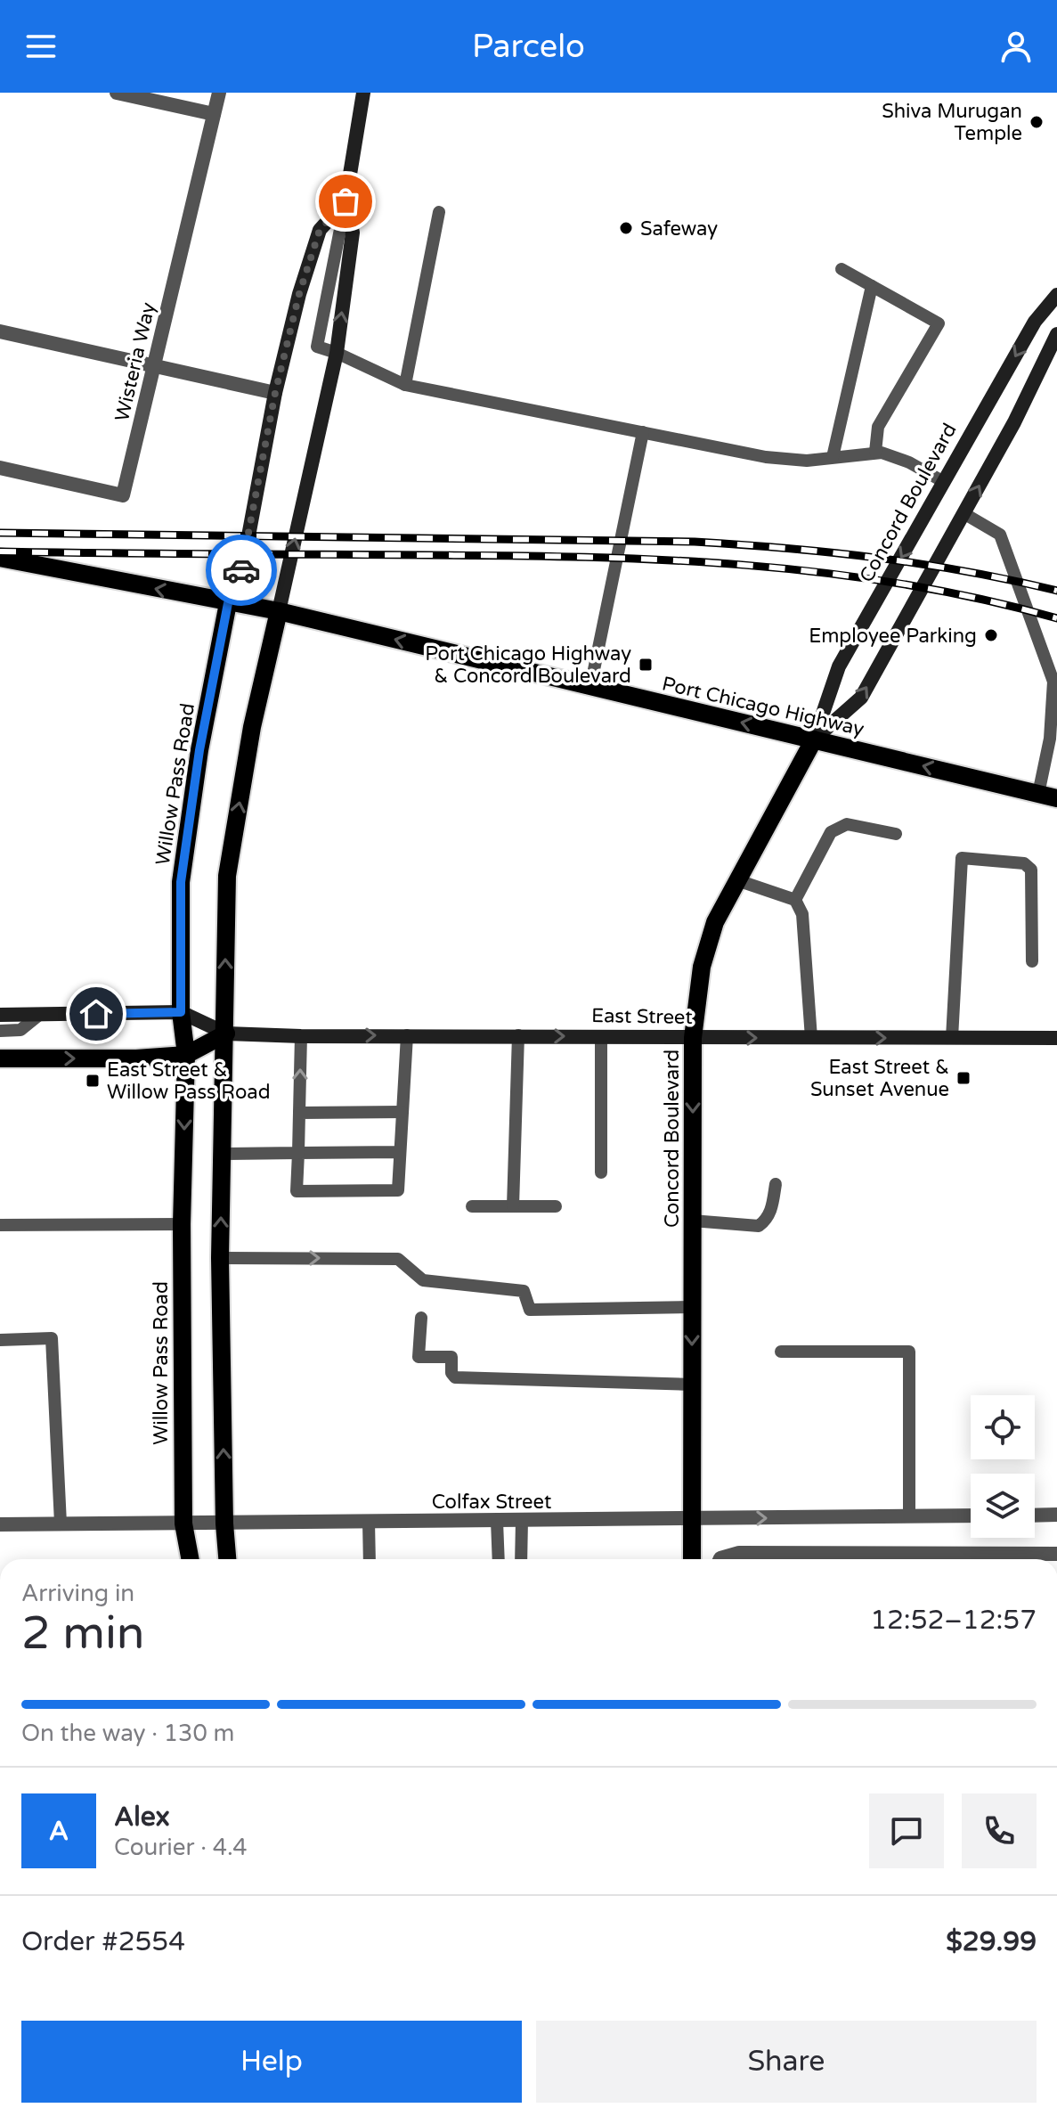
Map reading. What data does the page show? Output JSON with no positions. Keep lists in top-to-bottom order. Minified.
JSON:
{"streets":{"main road":["Concord Boulevard","Port Chicago Highway","Willow Pass Road","East Street"],"street":["Wisteria Way","Colfax Street"]},"crossings":[["Concord Boulevard","Port Chicago Highway"],["Concord Boulevard","East Street"],["Concord Boulevard","Colfax Street"],["Port Chicago Highway","Willow Pass Road"],["Willow Pass Road","East Street"],["Willow Pass Road","Colfax Street"]],"one_way":["Port Chicago Highway","East Street"],"places":{"other":["Shiva Murugan Temple","Safeway","Employee Parking"],"transit":["Port Chicago Highway & Concord Boulevard","East Street & Sunset Avenue","East Street & Willow Pass Road"]},"page":{"header":"Parcelo","heading":["2 min","Arriving in","12:52–12:57"],"panel":["Alex","Courier · 4.4","Order #2554","$29.99"],"bar":"On the way · 130 m","round":"A","buttons":["Help","Share"]}}
